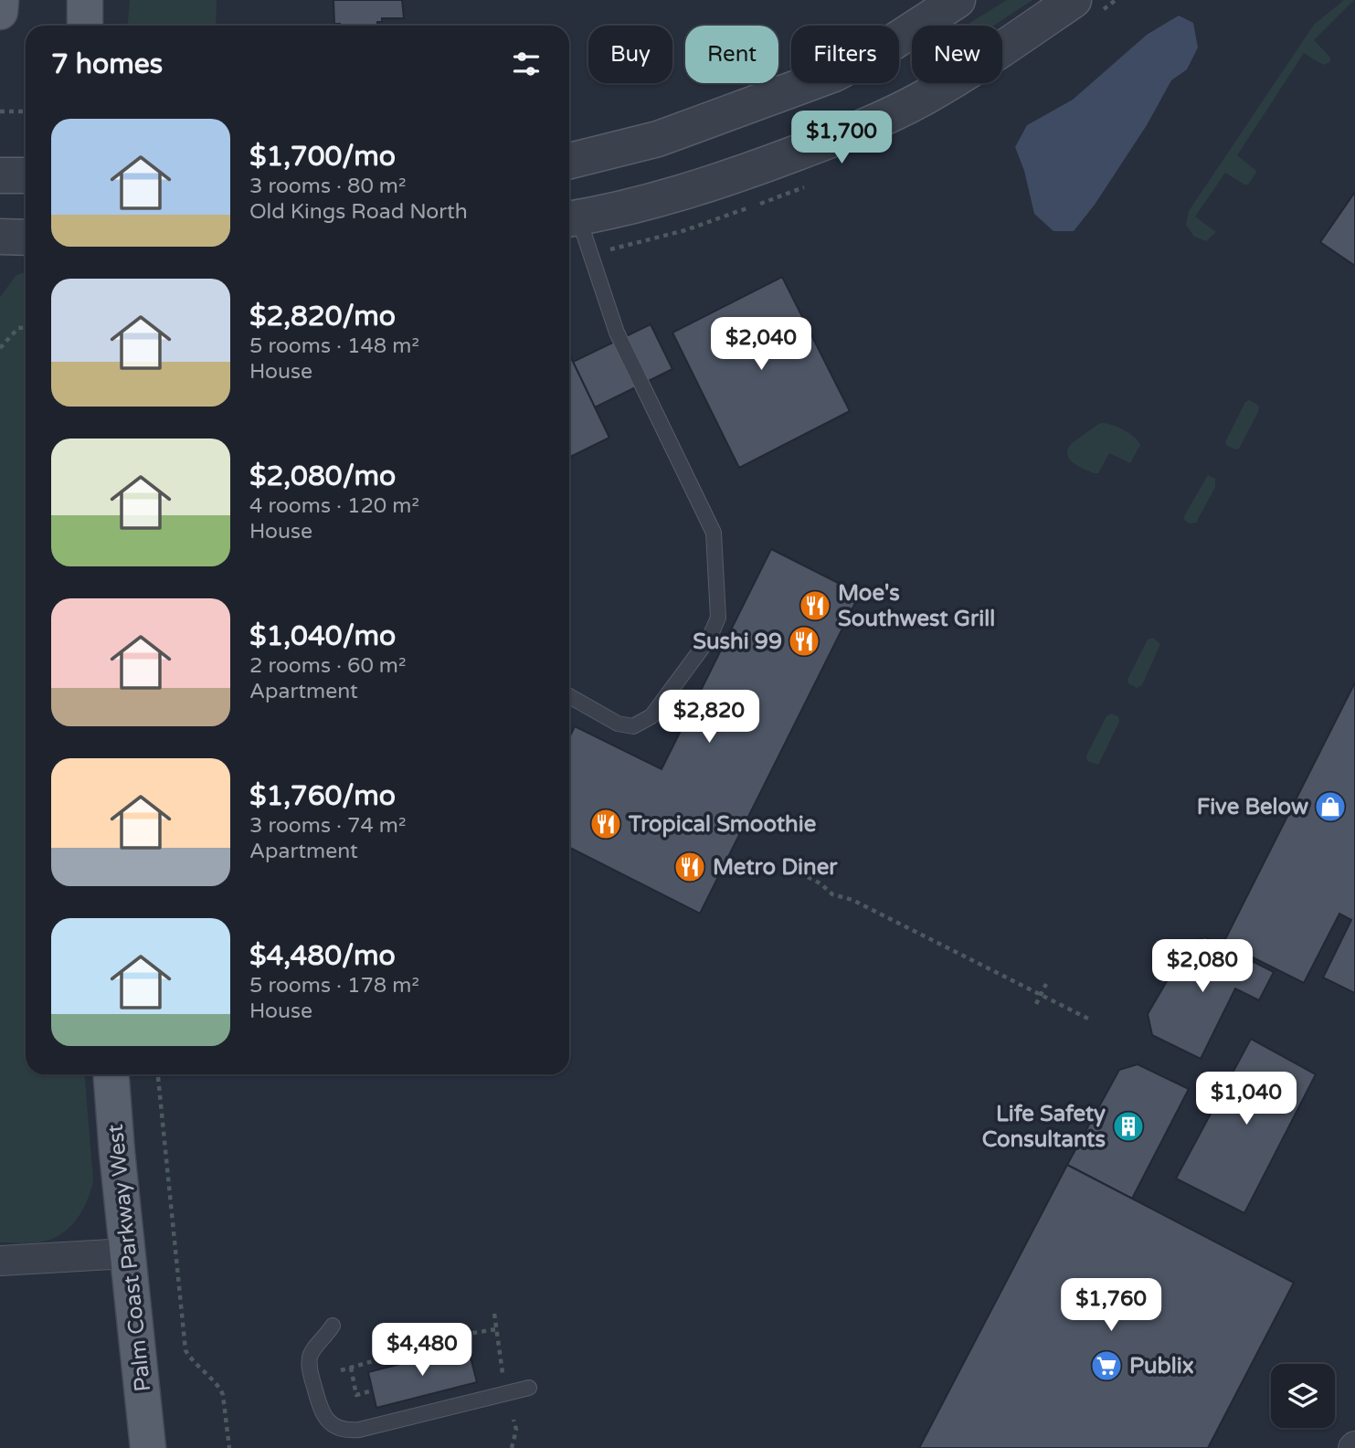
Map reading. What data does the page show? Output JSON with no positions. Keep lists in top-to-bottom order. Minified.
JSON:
{"streets":{"main road":["Palm Coast Parkway West"]},"places":{"restaurant":["Moe's Southwest Grill","Sushi 99","Tropical Smoothie","Metro Diner"],"shop":["Five Below"],"building":["Life Safety Consultants"],"supermarket":["Publix"]},"page":{"chip":["Buy","Rent","Filters","New"],"heading":"7 homes","list":[{"name":"$1,700/mo","note":"3 rooms · 80 m² · Old Kings Road North"},{"name":"$2,820/mo","note":"5 rooms · 148 m² · House"},{"name":"$2,080/mo","note":"4 rooms · 120 m² · House"},{"name":"$1,040/mo","note":"2 rooms · 60 m² · Apartment"},{"name":"$1,760/mo","note":"3 rooms · 74 m² · Apartment"},{"name":"$4,480/mo","note":"5 rooms · 178 m² · House"}],"price":["$1,700","$2,040","$2,820","$2,080","$1,040","$1,760","$4,480"]}}
